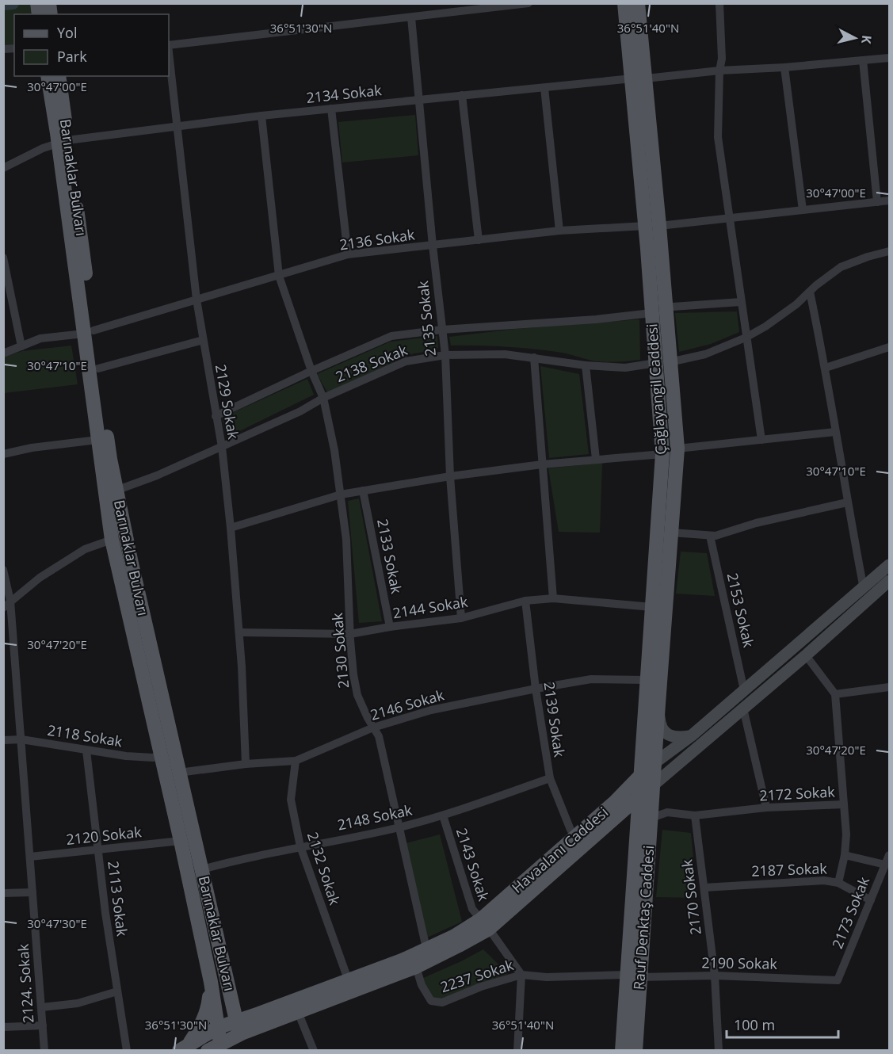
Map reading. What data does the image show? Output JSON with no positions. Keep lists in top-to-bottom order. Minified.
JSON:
{"streets":{"main road":["Barınaklar Bulvarı","Çağlayangil Caddesi","Havaalanı Caddesi","Rauf Denktaş Caddesi"],"street":["2134 Sokak","2136 Sokak","2135 Sokak","2138 Sokak","2129 Sokak","2133 Sokak","2144 Sokak","2153 Sokak","2130 Sokak","2146 Sokak","2139 Sokak","2118 Sokak","2172 Sokak","2148 Sokak","2120 Sokak","2143 Sokak","2132 Sokak","2187 Sokak","2170 Sokak","2113 Sokak","2173 Sokak","2190 Sokak","2237 Sokak","2124. Sokak"]},"crossings":[["2134 Sokak","Barınaklar Bulvarı"],["2134 Sokak","2135 Sokak"],["2134 Sokak","Çağlayangil Caddesi"],["2134 Sokak","2129 Sokak"],["2134 Sokak","2130 Sokak"],["Barınaklar Bulvarı","2136 Sokak"],["Barınaklar Bulvarı","2138 Sokak"],["Barınaklar Bulvarı","2146 Sokak"],["Barınaklar Bulvarı","2118 Sokak"],["Barınaklar Bulvarı","2148 Sokak"],["Barınaklar Bulvarı","2120 Sokak"],["Barınaklar Bulvarı","Havaalanı Caddesi"],["2136 Sokak","2135 Sokak"],["2136 Sokak","Çağlayangil Caddesi"],["2136 Sokak","2129 Sokak"],["2136 Sokak","2130 Sokak"],["2135 Sokak","2138 Sokak"],["2135 Sokak","2144 Sokak"],["2138 Sokak","Çağlayangil Caddesi"],["2138 Sokak","2129 Sokak"],["2138 Sokak","2130 Sokak"],["Çağlayangil Caddesi","2144 Sokak"],["Çağlayangil Caddesi","2146 Sokak"],["Çağlayangil Caddesi","Havaalanı Caddesi"],["Çağlayangil Caddesi","Rauf Denktaş Caddesi"],["2129 Sokak","2144 Sokak"],["2129 Sokak","2146 Sokak"],["2133 Sokak","2144 Sokak"],["2144 Sokak","2130 Sokak"],["2144 Sokak","2139 Sokak"],["2153 Sokak","Havaalanı Caddesi"],["2130 Sokak","2146 Sokak"],["2130 Sokak","2148 Sokak"],["2130 Sokak","Havaalanı Caddesi"],["2146 Sokak","2139 Sokak"],["2146 Sokak","2132 Sokak"],["2139 Sokak","2148 Sokak"],["2139 Sokak","Havaalanı Caddesi"],["2118 Sokak","2113 Sokak"],["2118 Sokak","2124. Sokak"],["2172 Sokak","2170 Sokak"],["2172 Sokak","Rauf Denktaş Caddesi"],["2148 Sokak","2143 Sokak"],["2148 Sokak","2132 Sokak"],["2120 Sokak","2113 Sokak"],["2120 Sokak","2124. Sokak"],["Havaalanı Caddesi","2143 Sokak"],["Havaalanı Caddesi","2132 Sokak"],["Havaalanı Caddesi","Rauf Denktaş Caddesi"],["Havaalanı Caddesi","2237 Sokak"],["2143 Sokak","2237 Sokak"],["2187 Sokak","2170 Sokak"],["2187 Sokak","2173 Sokak"],["2170 Sokak","2190 Sokak"],["2173 Sokak","2190 Sokak"],["Rauf Denktaş Caddesi","2190 Sokak"],["Rauf Denktaş Caddesi","2237 Sokak"],["2190 Sokak","2237 Sokak"]],"legend":["Yol","Park"],"scale_bar":"100 m","north":"right","coordinates":["36°51'30\"N","36°51'40\"N","30°47'00\"E","30°47'10\"E","30°47'20\"E","30°47'30\"E"]}
